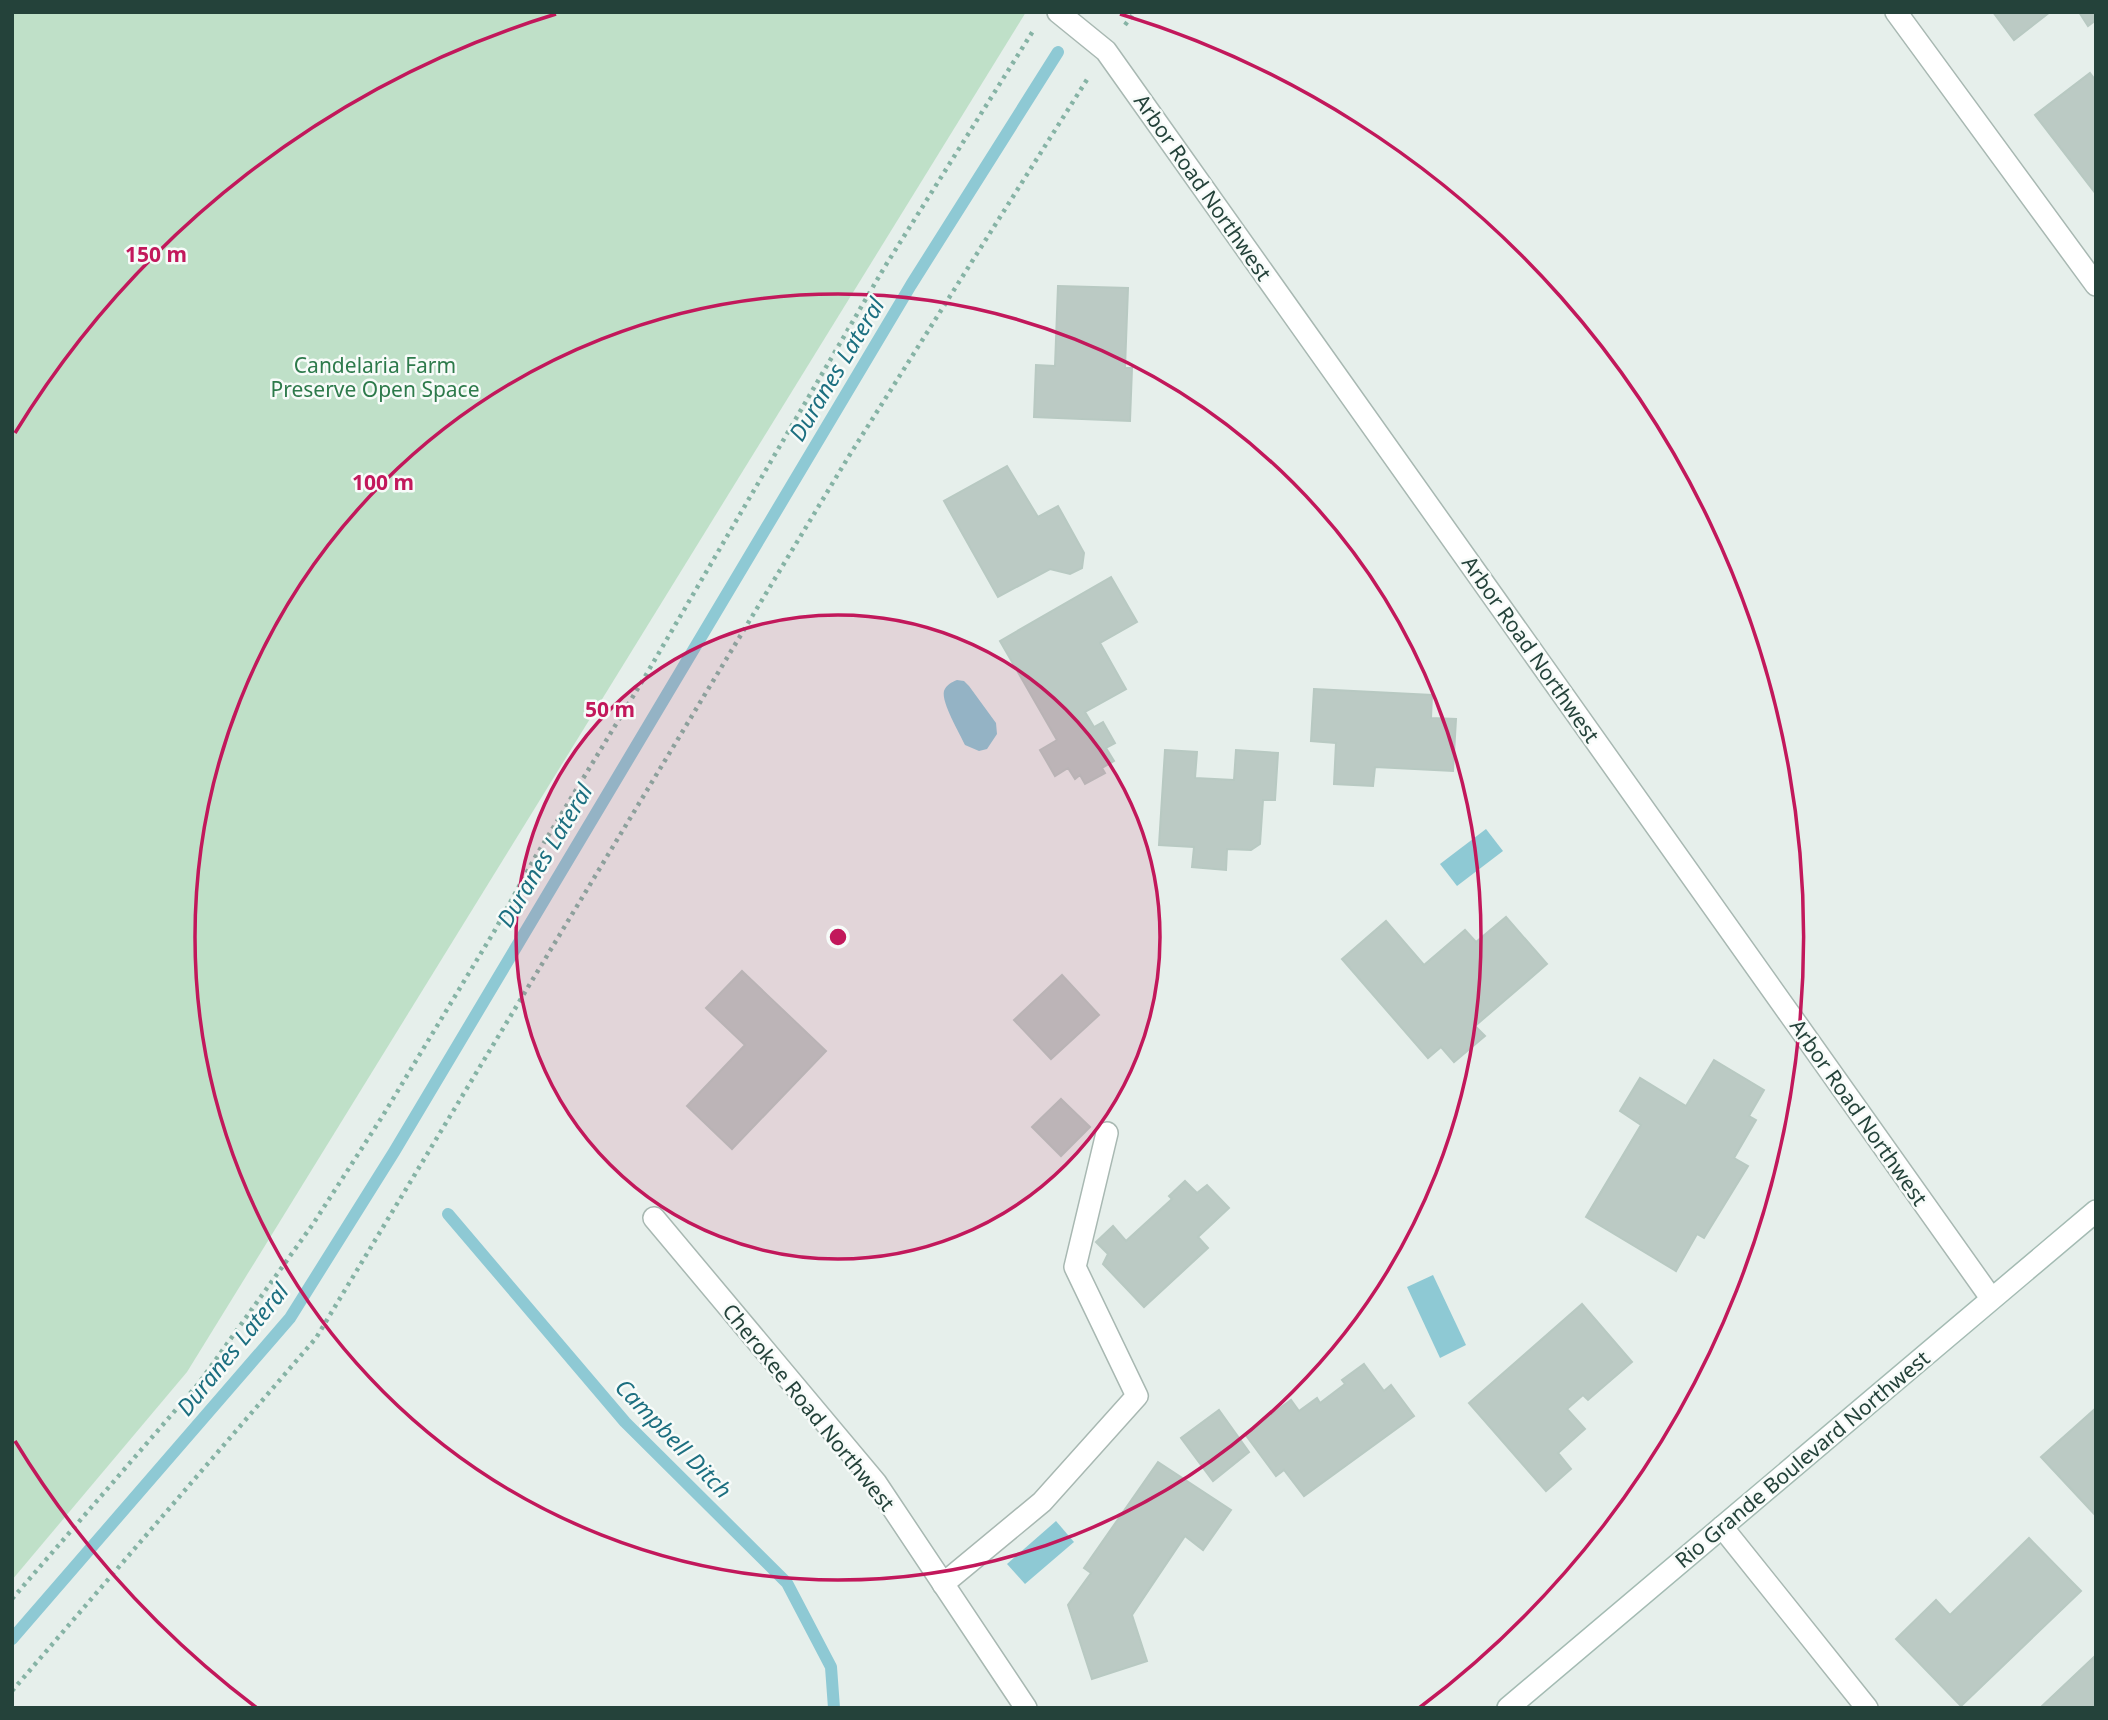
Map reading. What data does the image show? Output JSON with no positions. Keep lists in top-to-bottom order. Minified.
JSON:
{"streets":{"street":["Arbor Road Northwest","Cherokee Road Northwest","Rio Grande Boulevard Northwest"]},"crossings":[["Arbor Road Northwest","Rio Grande Boulevard Northwest"]],"water":["Duranes Lateral","Campbell Ditch"],"parks":["Candelaria Farm Preserve Open Space"],"rings":["150 m","100 m","50 m"]}
